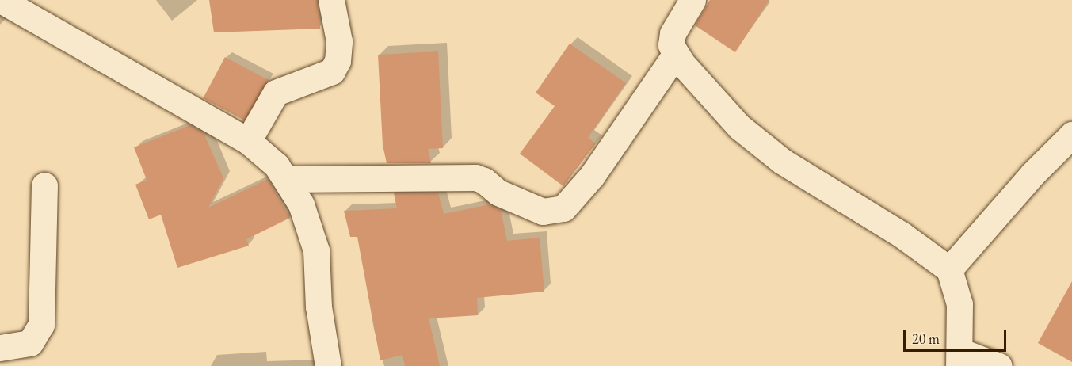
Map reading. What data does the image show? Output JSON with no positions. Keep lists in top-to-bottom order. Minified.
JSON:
{"scale_bar":"20 m"}
